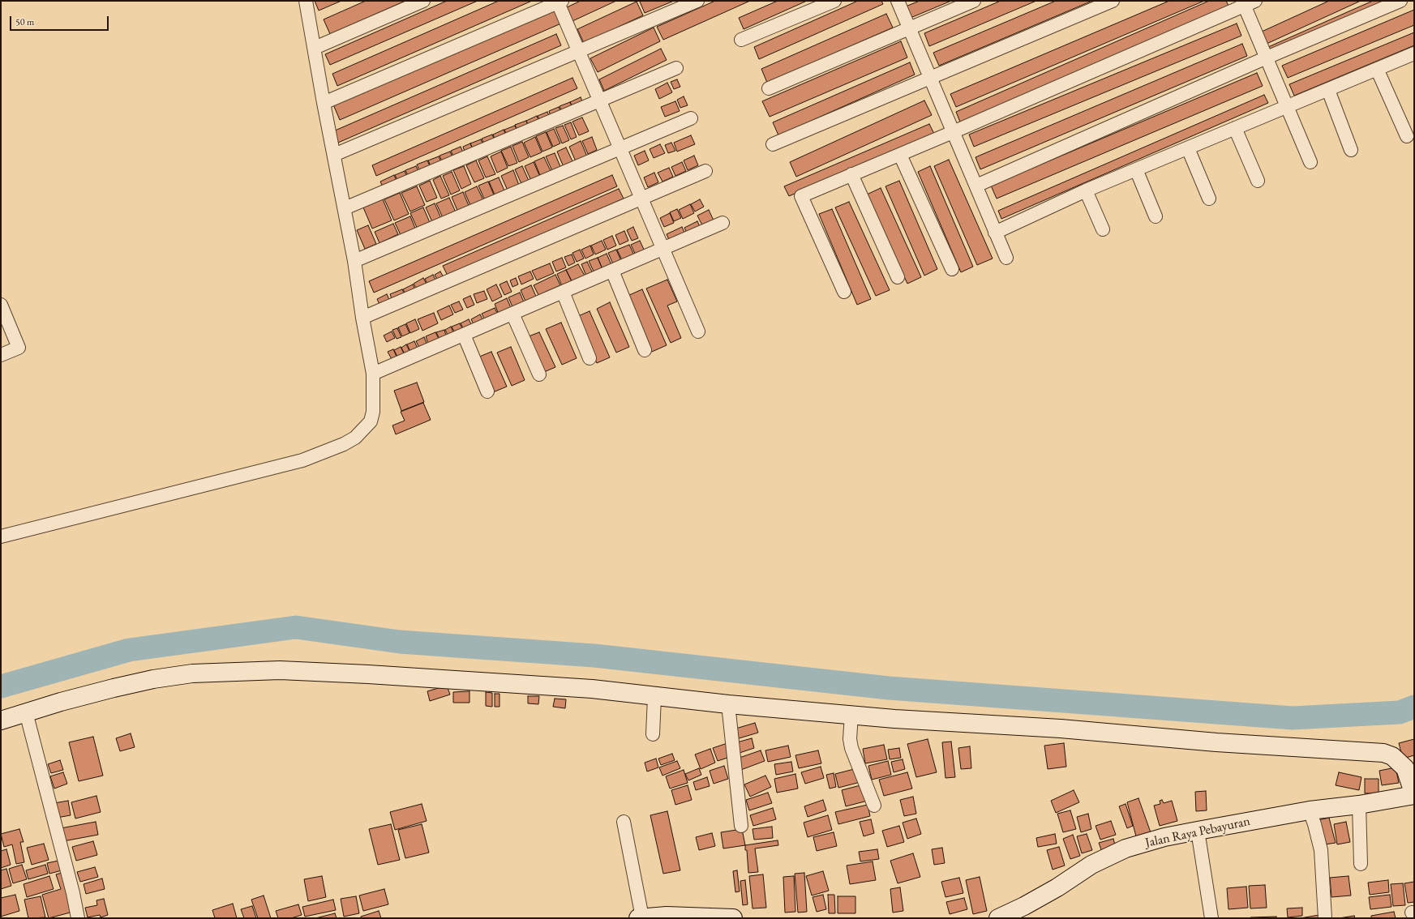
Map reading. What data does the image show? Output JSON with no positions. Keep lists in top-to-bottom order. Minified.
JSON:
{"streets":{"street":["Jalan Raya Pebayuran"]},"scale_bar":"50 m"}
